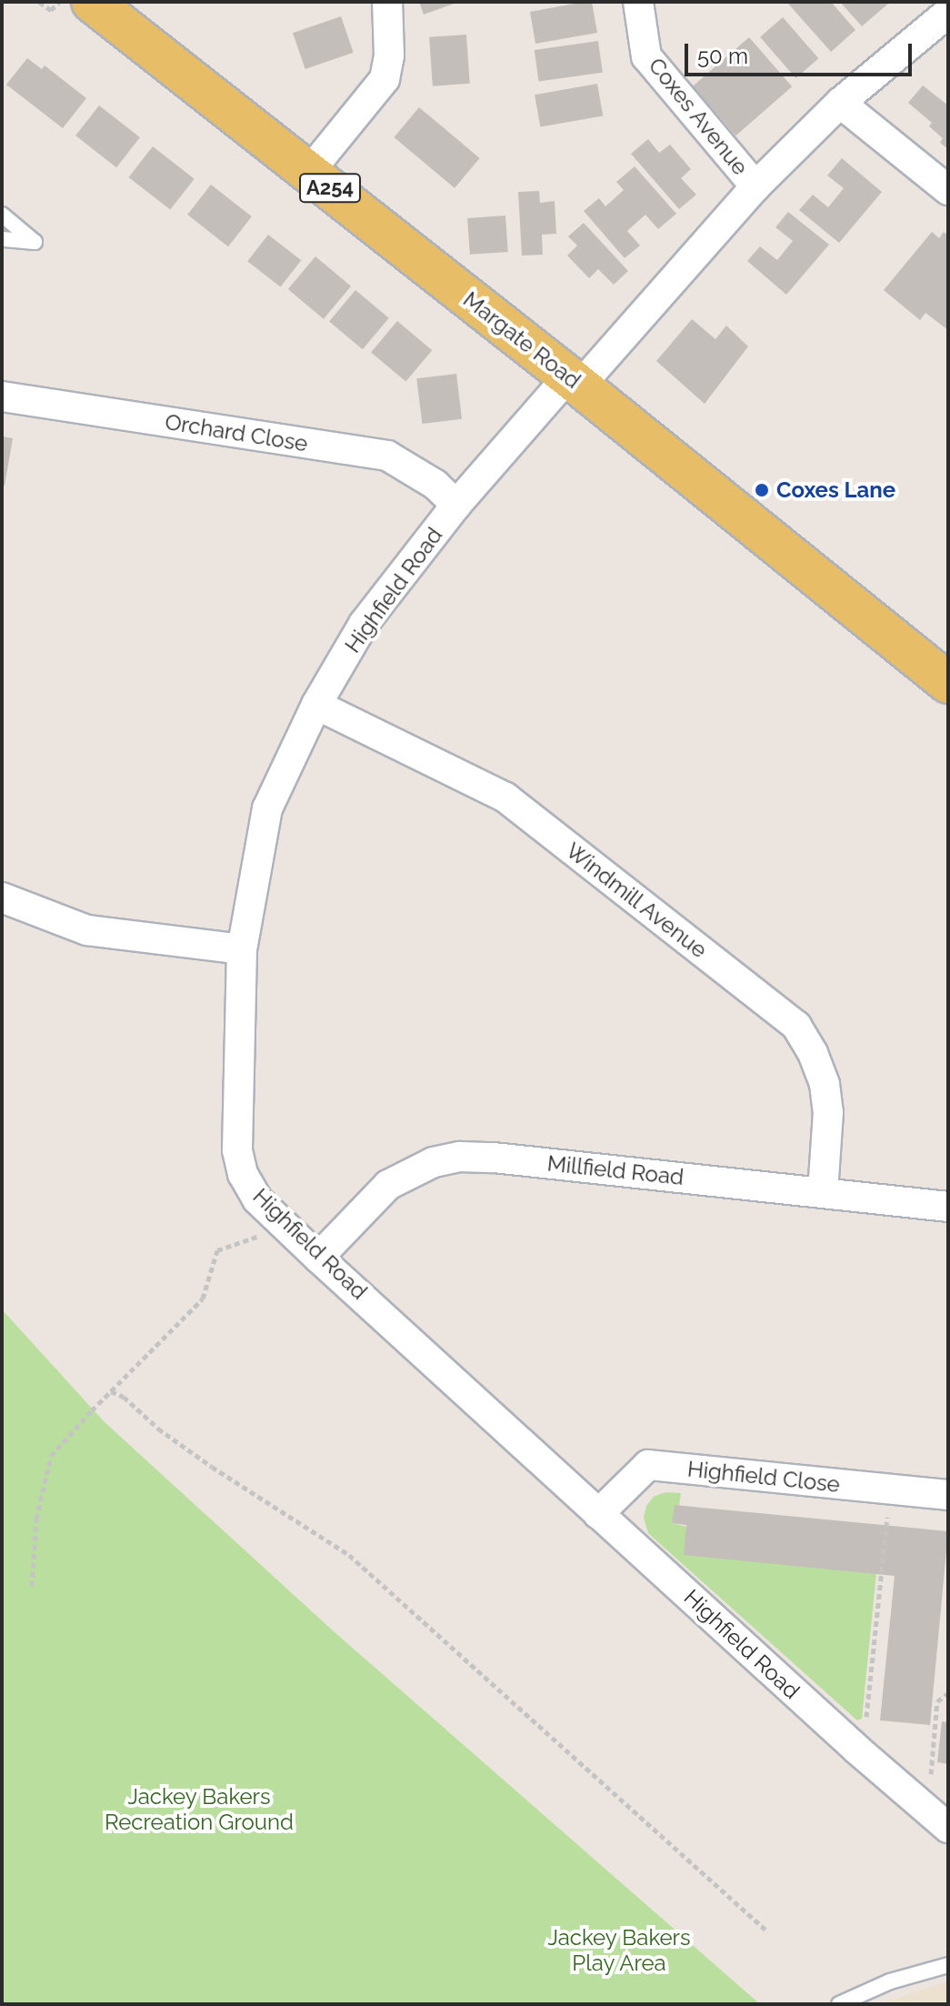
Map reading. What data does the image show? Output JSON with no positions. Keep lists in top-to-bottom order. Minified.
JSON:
{"streets":{"main road":["A254","Margate Road"],"street":["Coxes Avenue","Orchard Close","Highfield Road","Windmill Avenue","Millfield Road","Highfield Close"]},"crossings":[["Margate Road","Highfield Road"],["Orchard Close","Highfield Road"],["Highfield Road","Windmill Avenue"],["Highfield Road","Millfield Road"],["Highfield Road","Highfield Close"],["Windmill Avenue","Millfield Road"]],"parks":["Jackey Bakers Recreation Ground","Jackey Bakers Play Area"],"places":["Coxes Lane"],"scale_bar":"50 m"}
